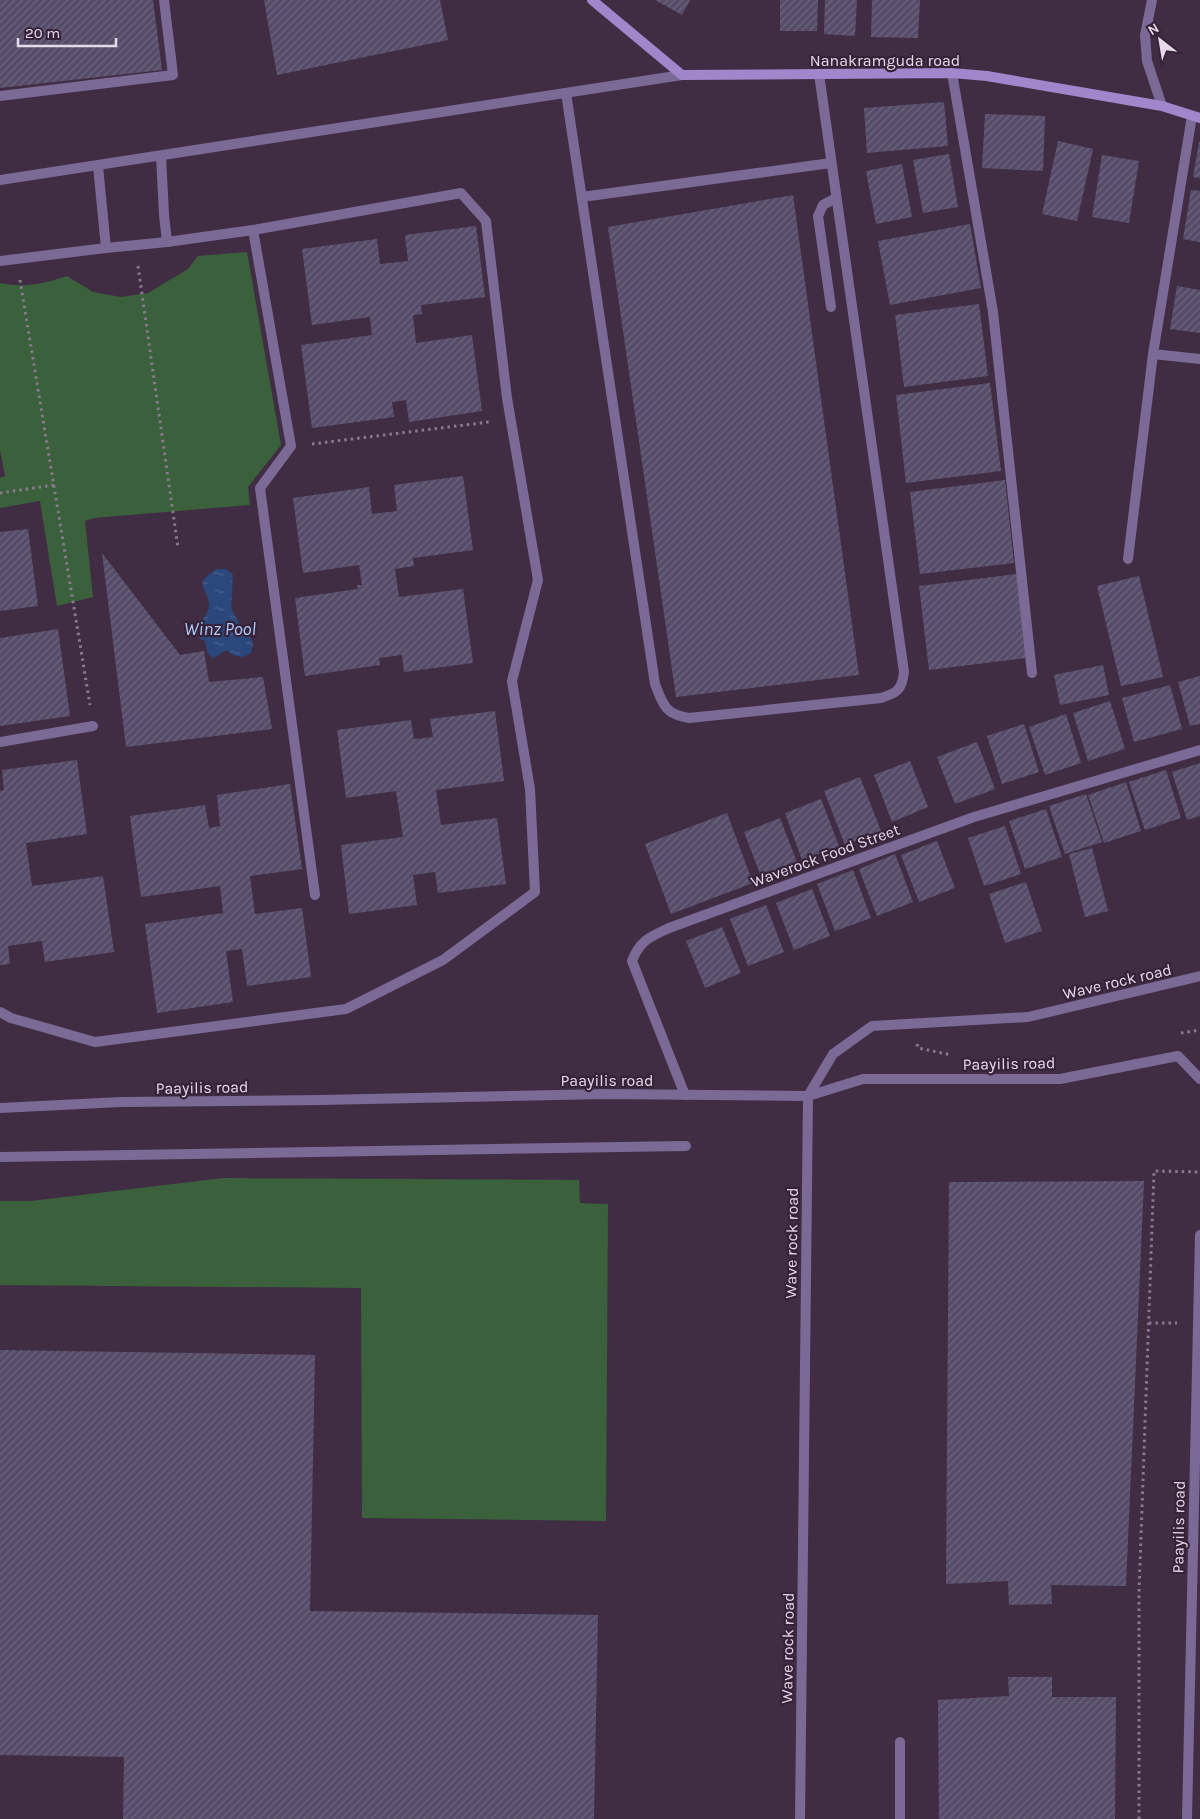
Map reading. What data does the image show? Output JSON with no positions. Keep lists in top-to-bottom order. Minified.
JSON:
{"streets":{"main road":["Nanakramguda road"],"street":["Waverock Food Street","Wave rock road","Paayilis road"]},"crossings":[["Waverock Food Street","Paayilis road"],["Wave rock road","Paayilis road"]],"water":["Winz Pool"],"scale_bar":"20 m","north":"top left"}
